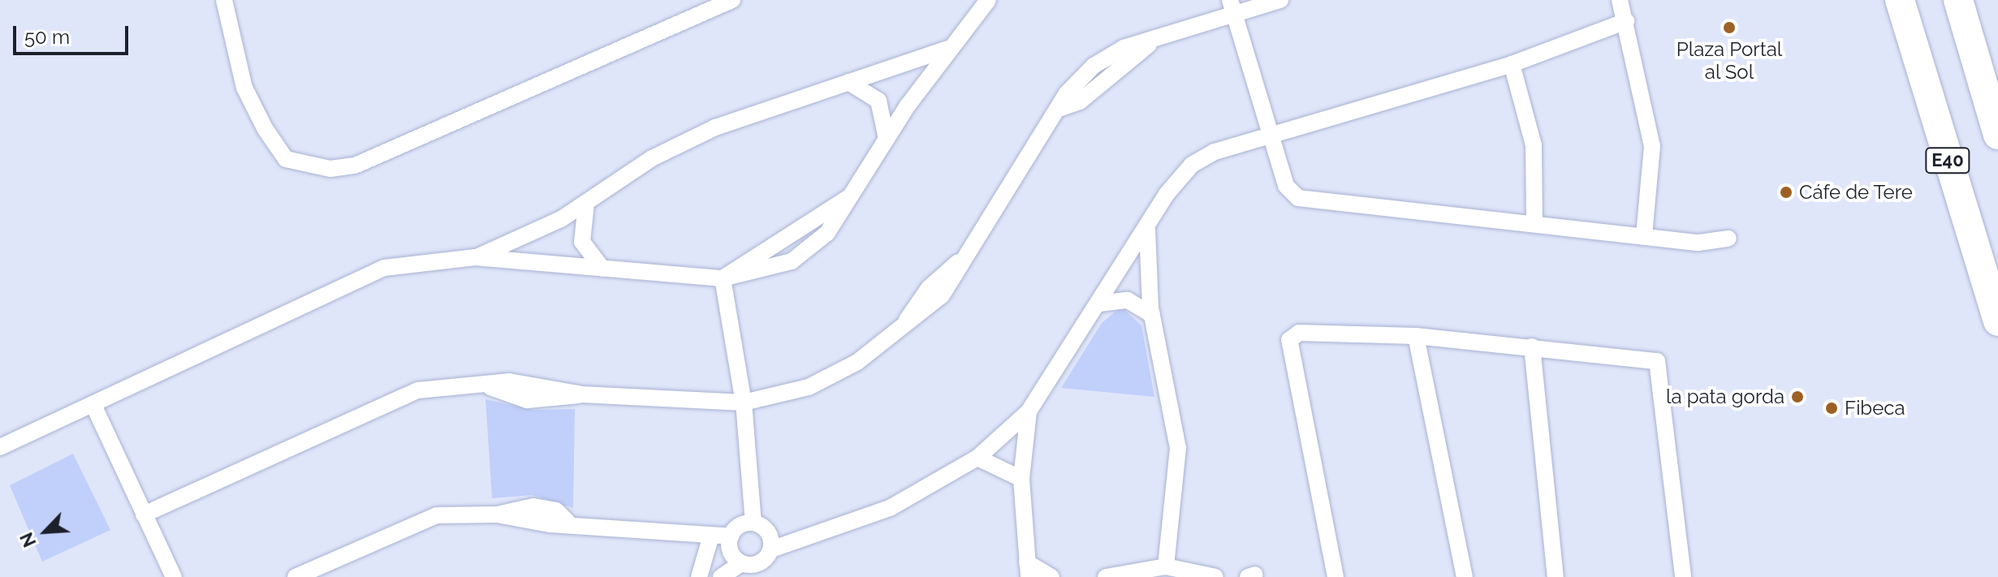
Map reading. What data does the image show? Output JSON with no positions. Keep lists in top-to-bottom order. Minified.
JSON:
{"streets":{"highway":["E40"]},"places":["Plaza Portal al Sol","Cáfe de Tere","la pata gorda","Fibeca"],"scale_bar":"50 m","north":"bottom left"}
